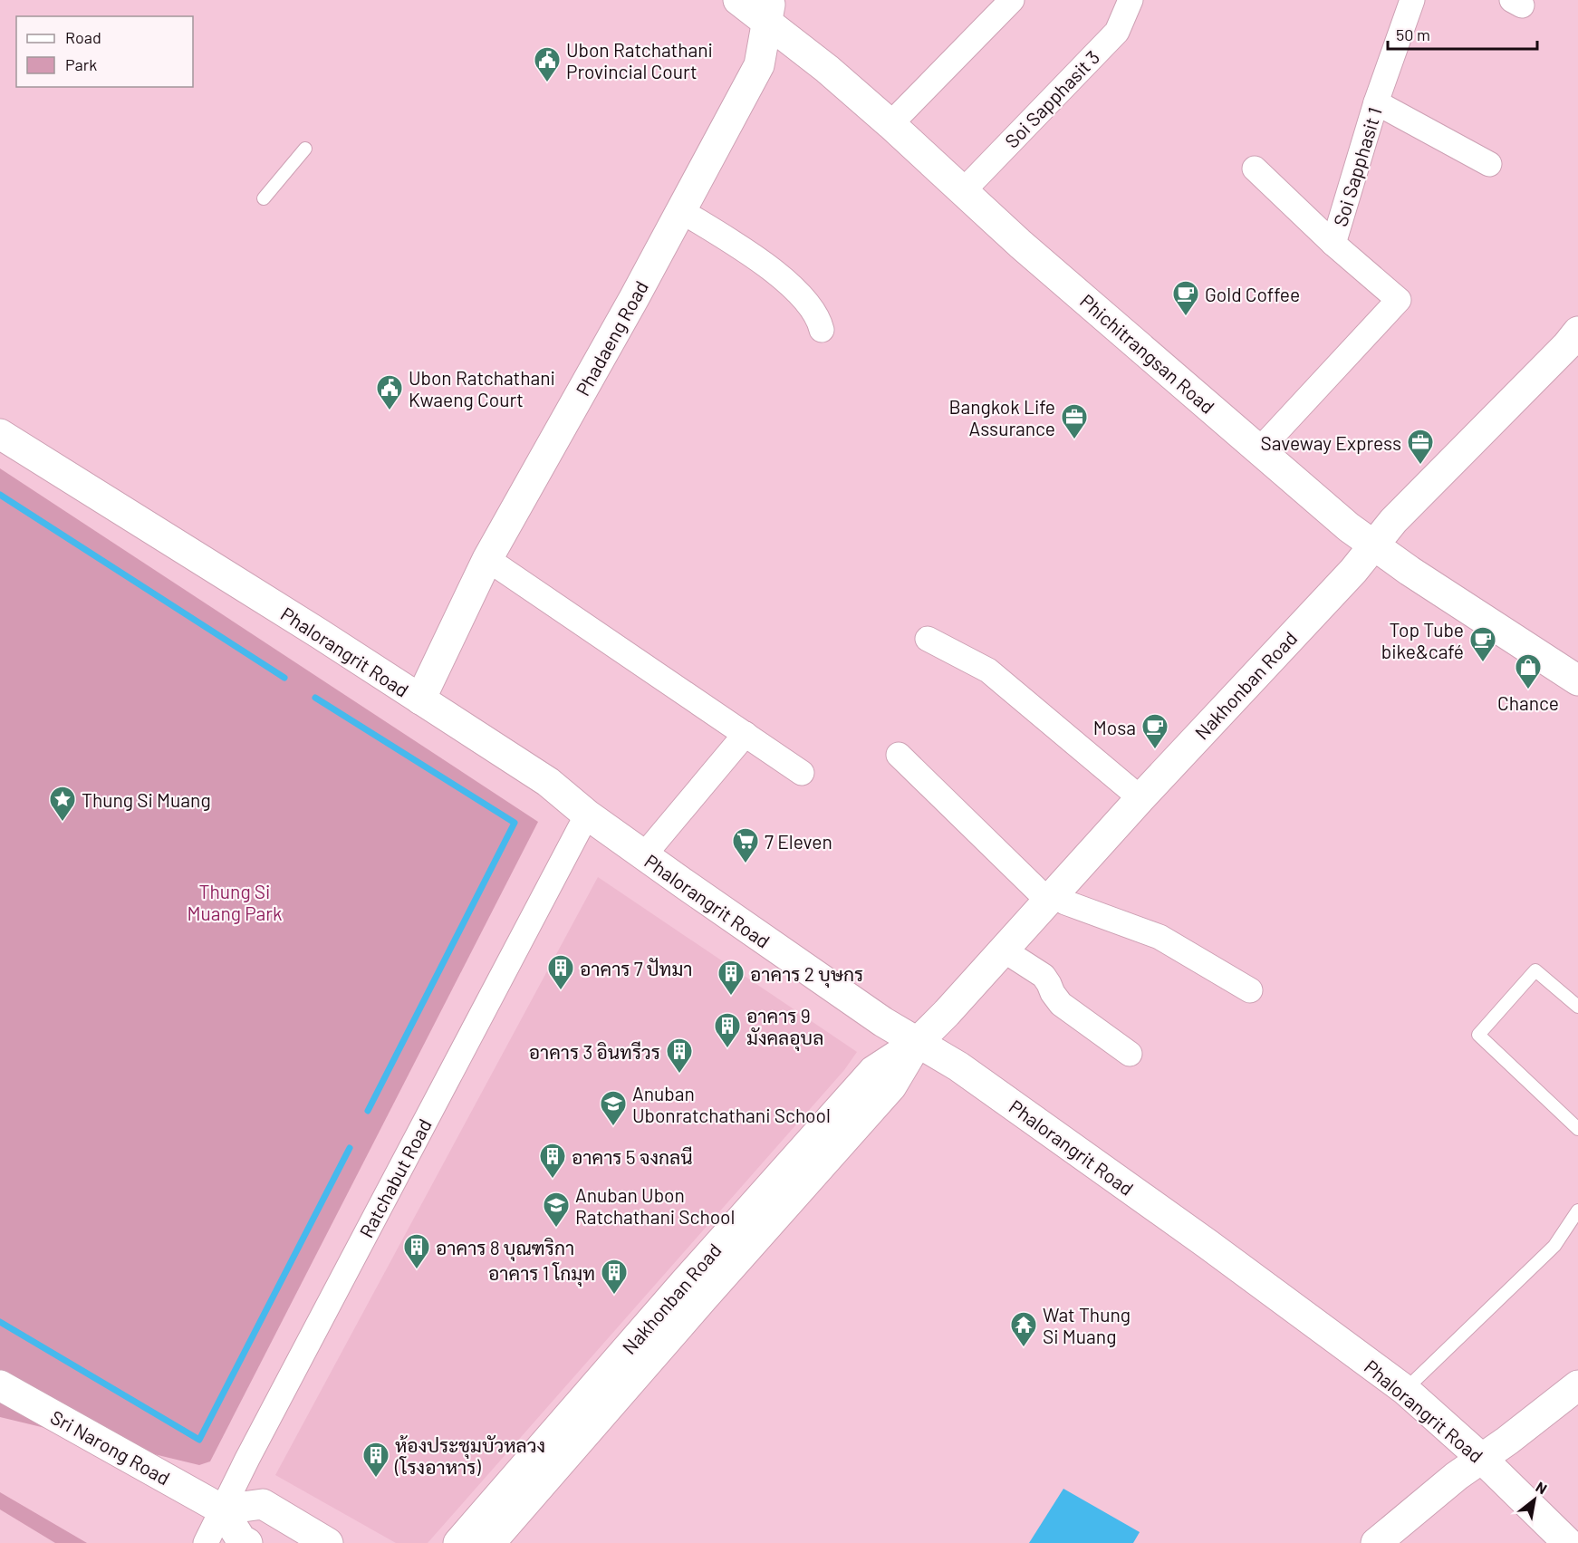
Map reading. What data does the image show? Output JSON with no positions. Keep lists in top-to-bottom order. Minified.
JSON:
{"streets":{"street":["Soi Sapphasit 3","Soi Sapphasit 1","Phadaeng Road","Phichitrangsan Road","Phalorangrit Road","Nakhonban Road","Ratchabut Road","Sri Narong Road"]},"crossings":[["Soi Sapphasit 3","Phichitrangsan Road"],["Soi Sapphasit 1","Phichitrangsan Road"],["Phadaeng Road","Phichitrangsan Road"],["Phadaeng Road","Phalorangrit Road"],["Phichitrangsan Road","Nakhonban Road"],["Phalorangrit Road","Nakhonban Road"],["Phalorangrit Road","Ratchabut Road"],["Ratchabut Road","Sri Narong Road"]],"parks":["Thung Si Muang Park"],"places":{"public building":["Ubon Ratchathani Provincial Court","Ubon Ratchathani Kwaeng Court"],"cafe":["Gold Coffee","Top Tube bike&café","Mosa"],"office":["Bangkok Life Assurance","Saveway Express"],"shop":["Chance"],"place":["Thung Si Muang"],"supermarket":["7 Eleven"],"building":["อาคาร 7 ปัทมา","อาคาร 2 บุษกร","อาคาร 9 มังคลอุบล","อาคาร 3 อินทรีวร","อาคาร 5 จงกลนี","อาคาร 8 บุณฑริกา","อาคาร 1 โกมุท","ห้องประชุมบัวหลวง (โรงอาหาร)"],"school or university":["Anuban Ubonratchathani School","Anuban Ubon Ratchathani School"],"temple":["Wat Thung Si Muang"]},"legend":["Road","Park"],"scale_bar":"50 m","north":"top right"}
